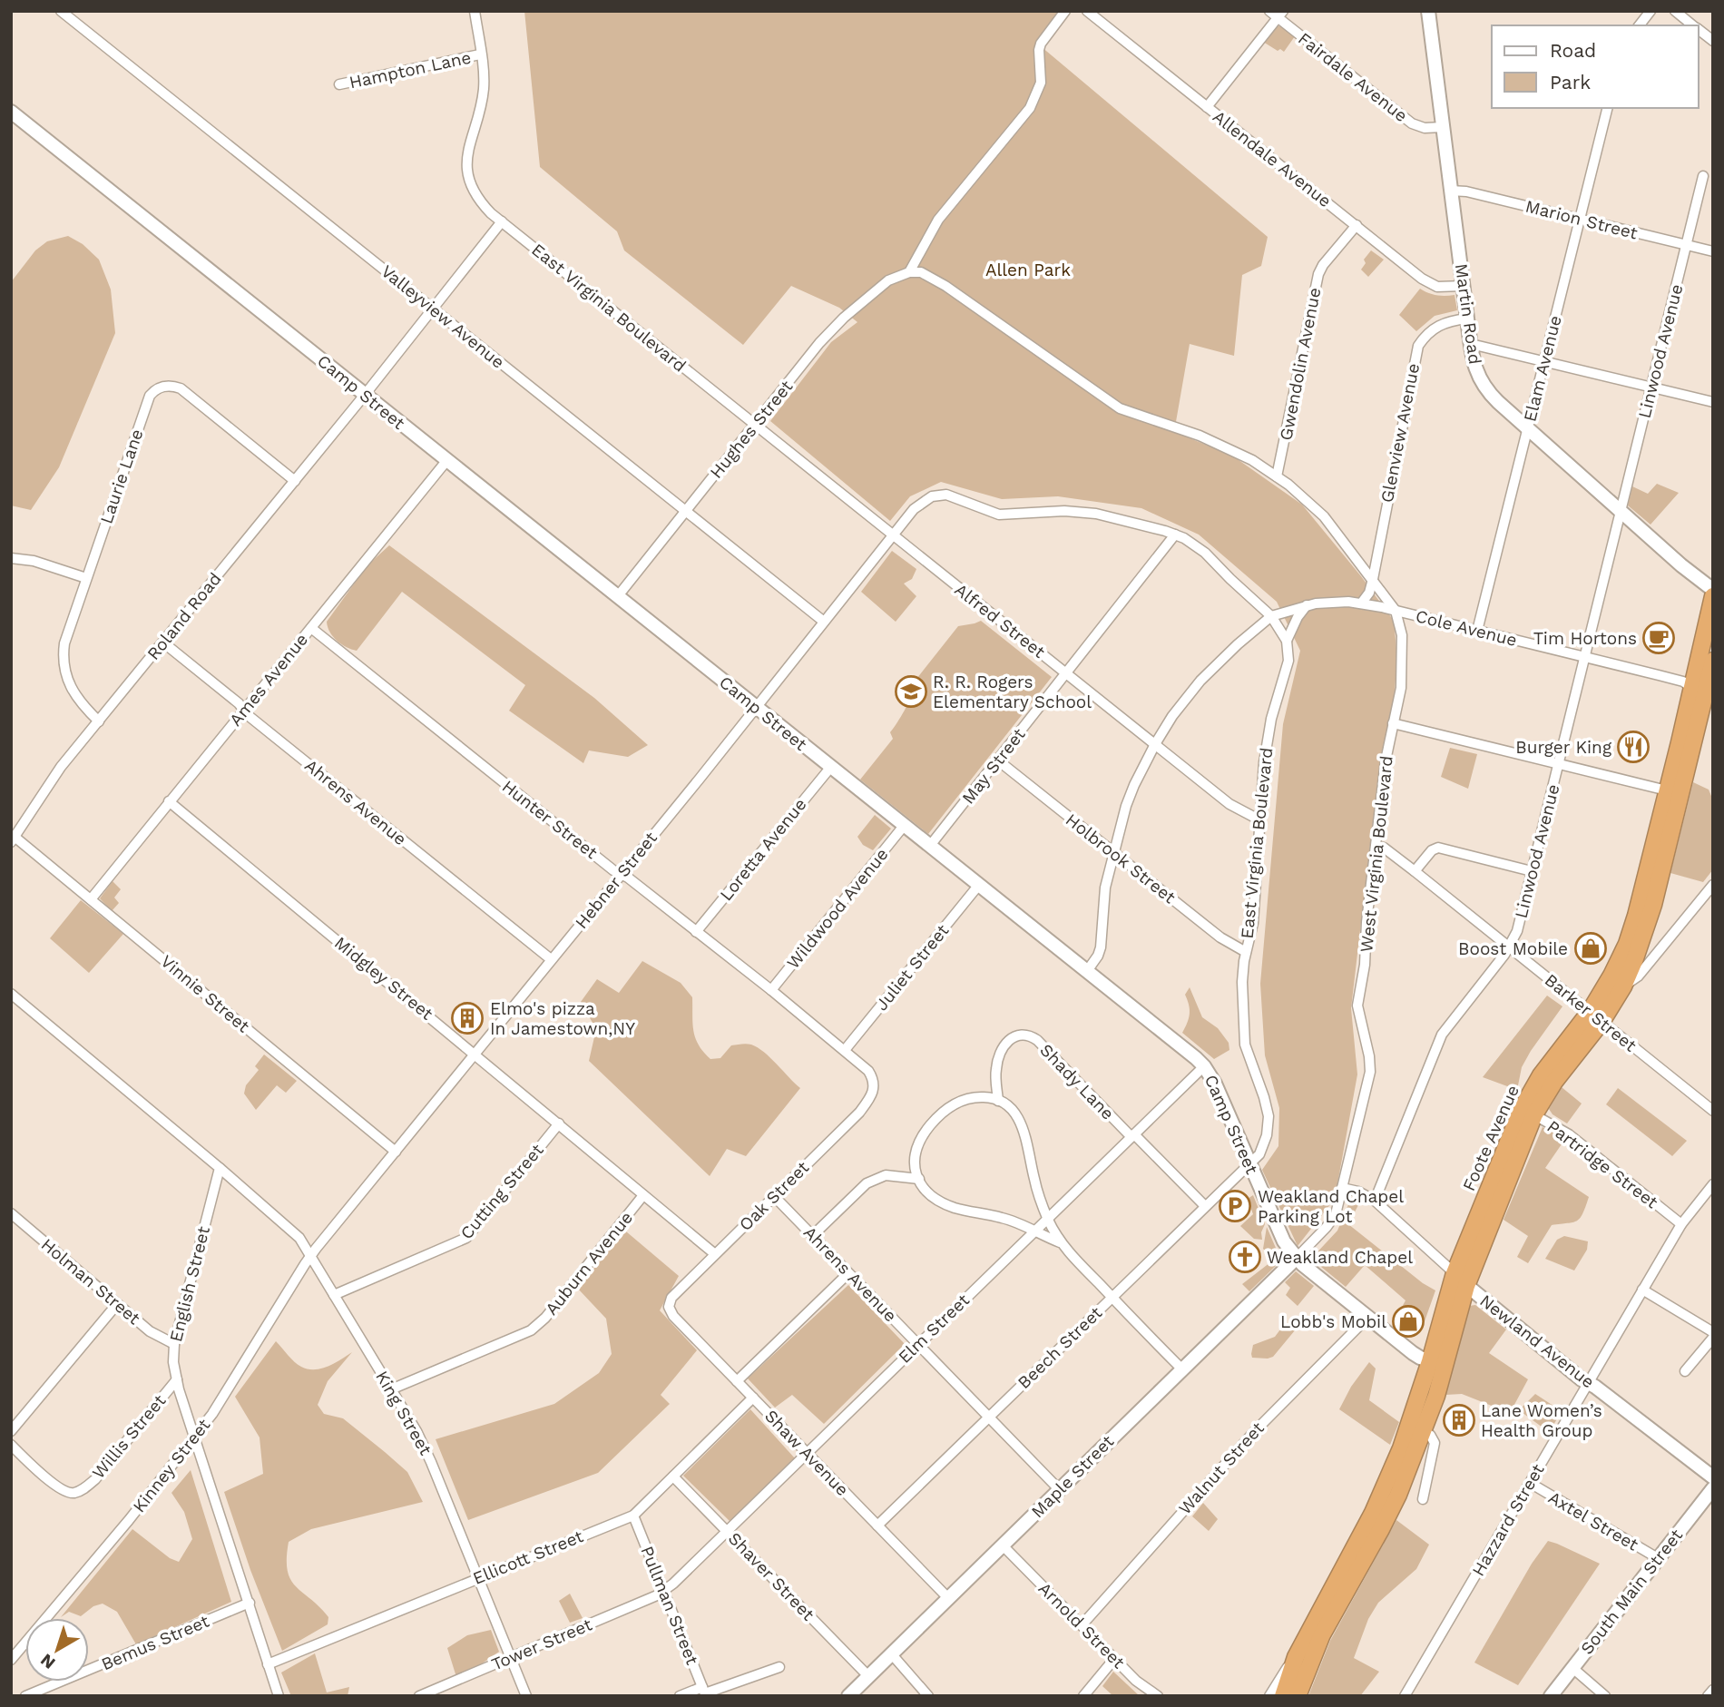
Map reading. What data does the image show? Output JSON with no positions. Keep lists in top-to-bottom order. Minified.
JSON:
{"streets":{"highway":["Foote Avenue"],"street":["Hampton Lane","Fairdale Avenue","Allendale Avenue","Marion Street","East Virginia Boulevard","Martin Road","Valleyview Avenue","Linwood Avenue","Gwendolin Avenue","Elam Avenue","Camp Street","Hughes Street","Glenview Avenue","Laurie Lane","Roland Road","Alfred Street","Cole Avenue","Ames Avenue","May Street","Ahrens Avenue","Hunter Street","Loretta Avenue","West Virginia Boulevard","Holbrook Street","Hebner Street","Wildwood Avenue","Juliet Street","Midgley Street","Vinnie Street","Barker Street","Shady Lane","Partridge Street","Cutting Street","Oak Street","Auburn Avenue","Holman Street","English Street","Elm Street","Newland Avenue","Beech Street","King Street","Willis Street","Shaw Avenue","Kinney Street","Walnut Street","Maple Street","Hazzard Street","Axtel Street","Ellicott Street","Shaver Street","South Main Street","Pullman Street","Arnold Street","Bemus Street","Tower Street"]},"crossings":[["Hampton Lane","East Virginia Boulevard"],["Fairdale Avenue","Martin Road"],["Allendale Avenue","Martin Road"],["Allendale Avenue","Gwendolin Avenue"],["Marion Street","Martin Road"],["Marion Street","Linwood Avenue"],["Marion Street","Elam Avenue"],["East Virginia Boulevard","Camp Street"],["East Virginia Boulevard","Hughes Street"],["East Virginia Boulevard","Roland Road"],["East Virginia Boulevard","Alfred Street"],["East Virginia Boulevard","Holbrook Street"],["East Virginia Boulevard","Hebner Street"],["East Virginia Boulevard","Beech Street"],["Martin Road","Linwood Avenue"],["Martin Road","Elam Avenue"],["Martin Road","Glenview Avenue"],["Valleyview Avenue","Hughes Street"],["Valleyview Avenue","Roland Road"],["Valleyview Avenue","Hebner Street"],["Linwood Avenue","Cole Avenue"],["Linwood Avenue","Barker Street"],["Gwendolin Avenue","West Virginia Boulevard"],["Elam Avenue","Cole Avenue"],["Camp Street","Hughes Street"],["Camp Street","Roland Road"],["Camp Street","Ames Avenue"],["Camp Street","May Street"],["Camp Street","Loretta Avenue"],["Camp Street","West Virginia Boulevard"],["Camp Street","Hebner Street"],["Camp Street","Wildwood Avenue"],["Camp Street","Juliet Street"],["Camp Street","Foote Avenue"],["Camp Street","Elm Street"],["Camp Street","Beech Street"],["Camp Street","Walnut Street"],["Camp Street","Maple Street"],["Hughes Street","West Virginia Boulevard"],["Glenview Avenue","West Virginia Boulevard"],["Laurie Lane","Roland Road"],["Roland Road","Ahrens Avenue"],["Roland Road","Vinnie Street"],["Alfred Street","May Street"],["Alfred Street","Hebner Street"],["Cole Avenue","West Virginia Boulevard"],["Cole Avenue","Foote Avenue"],["Ames Avenue","Ahrens Avenue"],["Ames Avenue","Hunter Street"],["Ames Avenue","Midgley Street"],["Ames Avenue","Vinnie Street"],["May Street","Holbrook Street"],["May Street","Hebner Street"],["Ahrens Avenue","Hebner Street"],["Ahrens Avenue","Oak Street"],["Ahrens Avenue","Elm Street"],["Ahrens Avenue","Beech Street"],["Ahrens Avenue","Maple Street"],["Hunter Street","Loretta Avenue"],["Hunter Street","Hebner Street"],["Hunter Street","Wildwood Avenue"],["Hunter Street","Juliet Street"],["Hunter Street","Oak Street"],["West Virginia Boulevard","Barker Street"],["West Virginia Boulevard","Maple Street"],["Hebner Street","Midgley Street"],["Hebner Street","Vinnie Street"],["Hebner Street","King Street"],["Hebner Street","Kinney Street"],["Midgley Street","Cutting Street"],["Midgley Street","Oak Street"],["Midgley Street","Auburn Avenue"],["Barker Street","Foote Avenue"],["Shady Lane","Elm Street"],["Shady Lane","Beech Street"],["Foote Avenue","Partridge Street"],["Foote Avenue","Newland Avenue"],["Partridge Street","Hazzard Street"],["Cutting Street","King Street"],["Oak Street","Shaw Avenue"],["Auburn Avenue","King Street"],["Holman Street","English Street"],["English Street","King Street"],["English Street","Willis Street"],["English Street","Kinney Street"],["English Street","Ellicott Street"],["English Street","Bemus Street"],["Elm Street","Shaw Avenue"],["Elm Street","Shaver Street"],["Elm Street","Pullman Street"],["Elm Street","Tower Street"],["Newland Avenue","Hazzard Street"],["Beech Street","Shaw Avenue"],["King Street","Kinney Street"],["King Street","Ellicott Street"],["King Street","Tower Street"],["Shaw Avenue","Maple Street"],["Shaw Avenue","Ellicott Street"],["Walnut Street","Arnold Street"],["Maple Street","Shaver Street"],["Maple Street","Arnold Street"],["Hazzard Street","Axtel Street"],["Axtel Street","South Main Street"],["Ellicott Street","Shaver Street"],["Ellicott Street","Pullman Street"],["Pullman Street","Tower Street"]],"parks":["Allen Park"],"places":{"cafe":["Tim Hortons"],"school or university":["R. R. Rogers Elementary School"],"restaurant":["Burger King"],"shop":["Boost Mobile","Lobb's Mobil"],"building":["Elmo's pizza In Jamestown,NY","Lane Women’s Health Group"],"parking":["Weakland Chapel Parking Lot"],"church":["Weakland Chapel"]},"legend":["Road","Park"],"north":"bottom left"}
